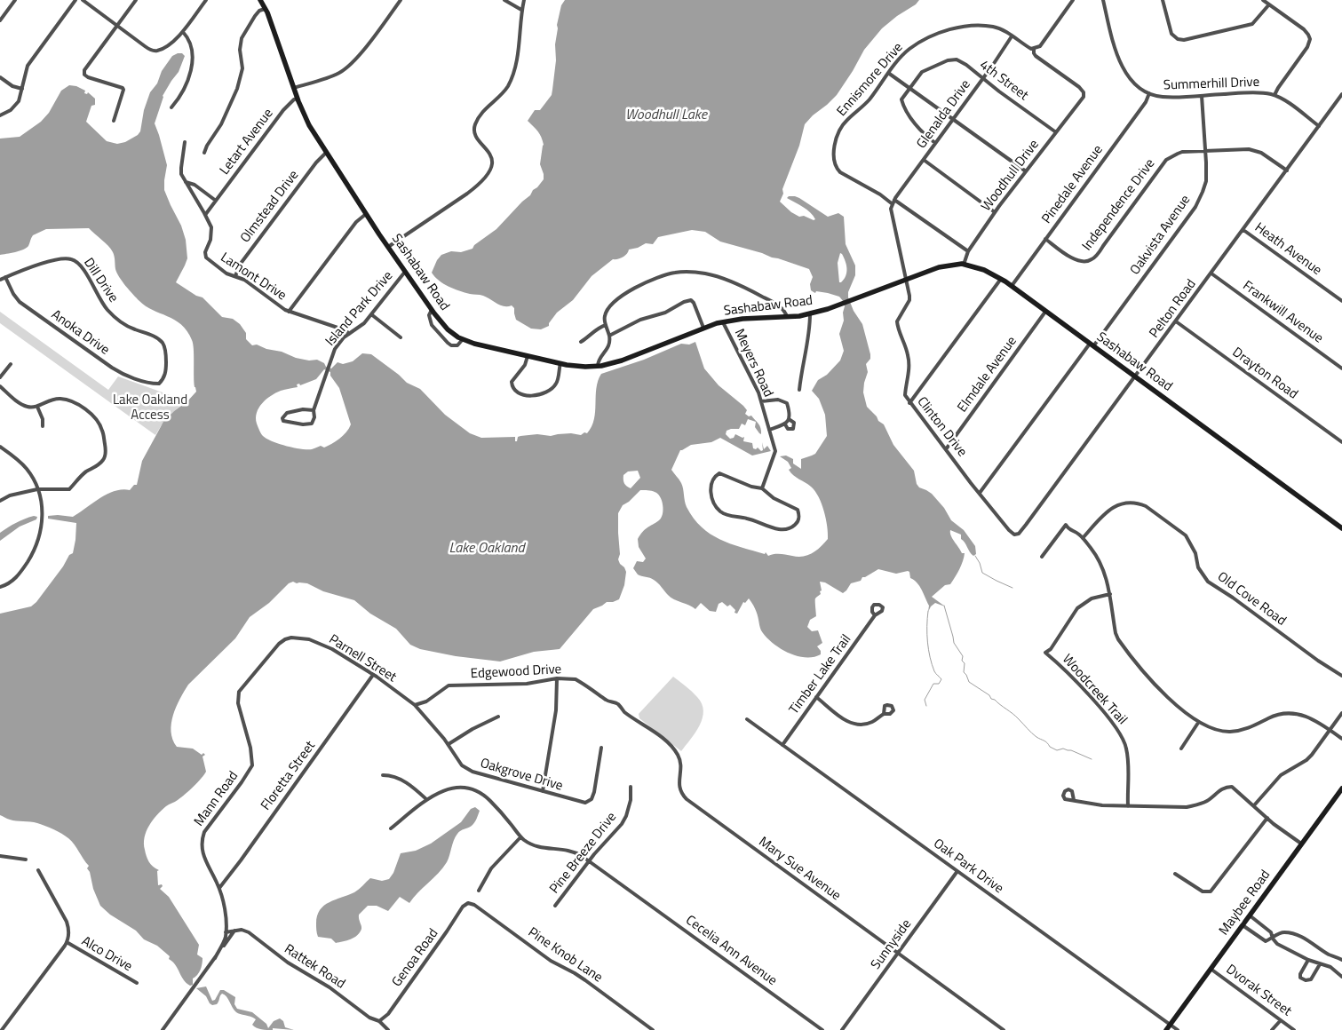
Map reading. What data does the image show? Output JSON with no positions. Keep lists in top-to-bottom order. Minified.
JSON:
{"streets":{"street":["Ennismore Drive","4th Street","Summerhill Drive","Glenalda Drive","Letart Avenue","Woodhull Drive","Pinedale Avenue","Independence Drive","Olmstead Drive","Oakvista Avenue","Heath Avenue","Sashabaw Road","Lamont Drive","Dill Drive","Island Park Drive","Pelton Road","Frankwill Avenue","Anoka Drive","Meyers Road","Drayton Road","Elmdale Avenue","Clinton Drive","Old Cove Road","Parnell Street","Edgewood Drive","Timber Lake Trail","Woodcreek Trail","Oakgrove Drive","Floretta Street","Mann Road","Pine Breeze Drive","Oak Park Drive","Mary Sue Avenue","Maybee Road","Sunnyside","Cecelia Ann Avenue","Alco Drive","Pine Knob Lane","Genoa Road","Rattek Road","Dvorak Street"]},"crossings":[["Ennismore Drive","Glenalda Drive"],["Ennismore Drive","Woodhull Drive"],["Ennismore Drive","Clinton Drive"],["4th Street","Glenalda Drive"],["4th Street","Woodhull Drive"],["Summerhill Drive","Pinedale Avenue"],["Summerhill Drive","Oakvista Avenue"],["Summerhill Drive","Pelton Road"],["Glenalda Drive","Clinton Drive"],["Letart Avenue","Sashabaw Road"],["Woodhull Drive","Sashabaw Road"],["Pinedale Avenue","Independence Drive"],["Pinedale Avenue","Sashabaw Road"],["Independence Drive","Oakvista Avenue"],["Independence Drive","Pelton Road"],["Olmstead Drive","Sashabaw Road"],["Olmstead Drive","Lamont Drive"],["Oakvista Avenue","Sashabaw Road"],["Oakvista Avenue","Clinton Drive"],["Heath Avenue","Pelton Road"],["Sashabaw Road","Island Park Drive"],["Sashabaw Road","Pelton Road"],["Sashabaw Road","Meyers Road"],["Sashabaw Road","Elmdale Avenue"],["Sashabaw Road","Clinton Drive"],["Lamont Drive","Island Park Drive"],["Dill Drive","Anoka Drive"],["Pelton Road","Frankwill Avenue"],["Pelton Road","Drayton Road"],["Pelton Road","Clinton Drive"],["Elmdale Avenue","Clinton Drive"],["Parnell Street","Oakgrove Drive"],["Parnell Street","Floretta Street"],["Parnell Street","Mann Road"],["Edgewood Drive","Oakgrove Drive"],["Edgewood Drive","Mary Sue Avenue"],["Timber Lake Trail","Oak Park Drive"],["Floretta Street","Mann Road"],["Mann Road","Rattek Road"],["Pine Breeze Drive","Cecelia Ann Avenue"],["Oak Park Drive","Maybee Road"],["Oak Park Drive","Sunnyside"],["Mary Sue Avenue","Sunnyside"],["Maybee Road","Dvorak Street"],["Pine Knob Lane","Genoa Road"],["Genoa Road","Rattek Road"]],"water":["Woodhull Lake","Lake Oakland"],"parks":["Lake Oakland Access"]}
